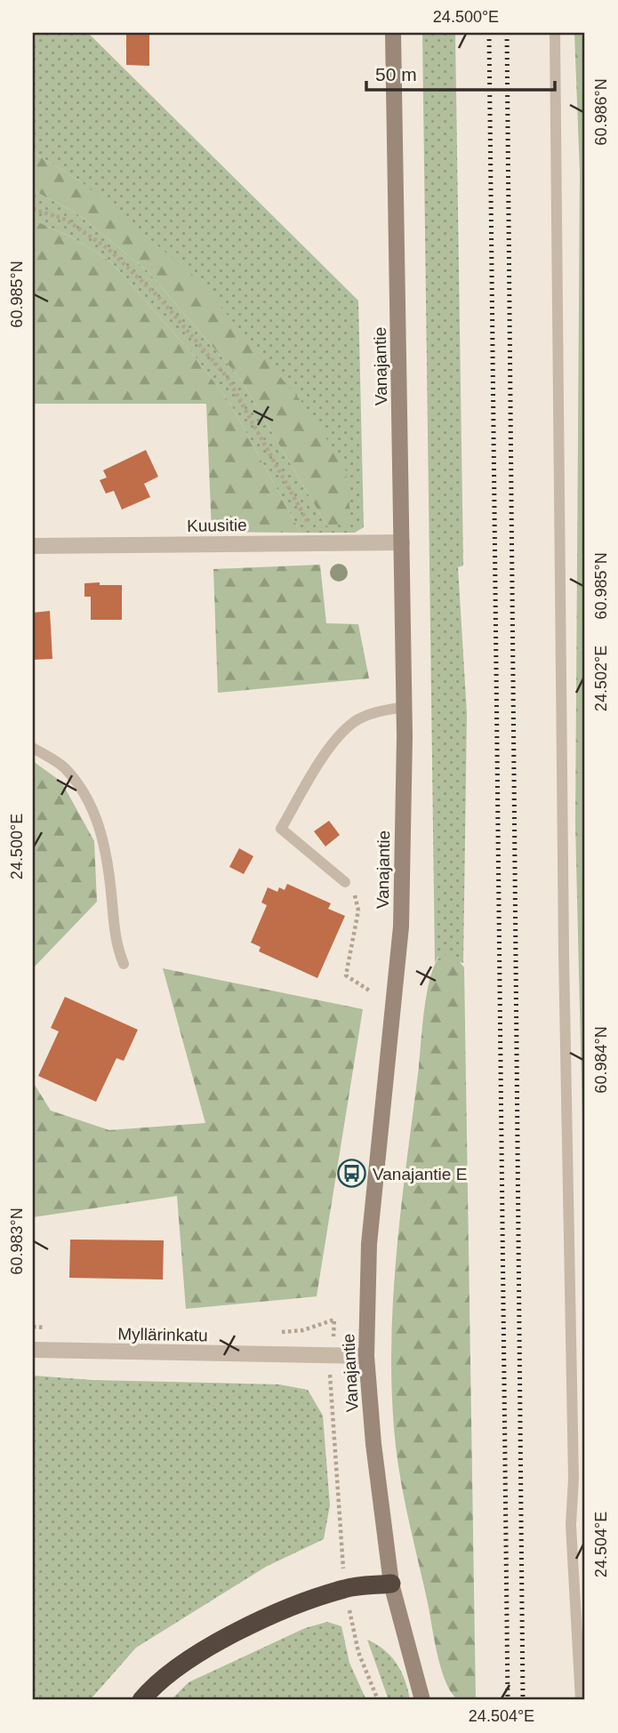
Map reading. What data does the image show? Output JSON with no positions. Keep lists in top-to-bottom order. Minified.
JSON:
{"streets":{"street":["Vanajantie","Kuusitie","Myllärinkatu"]},"crossings":[["Vanajantie","Kuusitie"],["Vanajantie","Myllärinkatu"]],"places":{"bus stop":["Vanajantie E"]},"scale_bar":"50 m","coordinates":["24.500°E","60.986°N","60.985°N","24.502°E","60.984°N","60.983°N","24.504°E"]}
